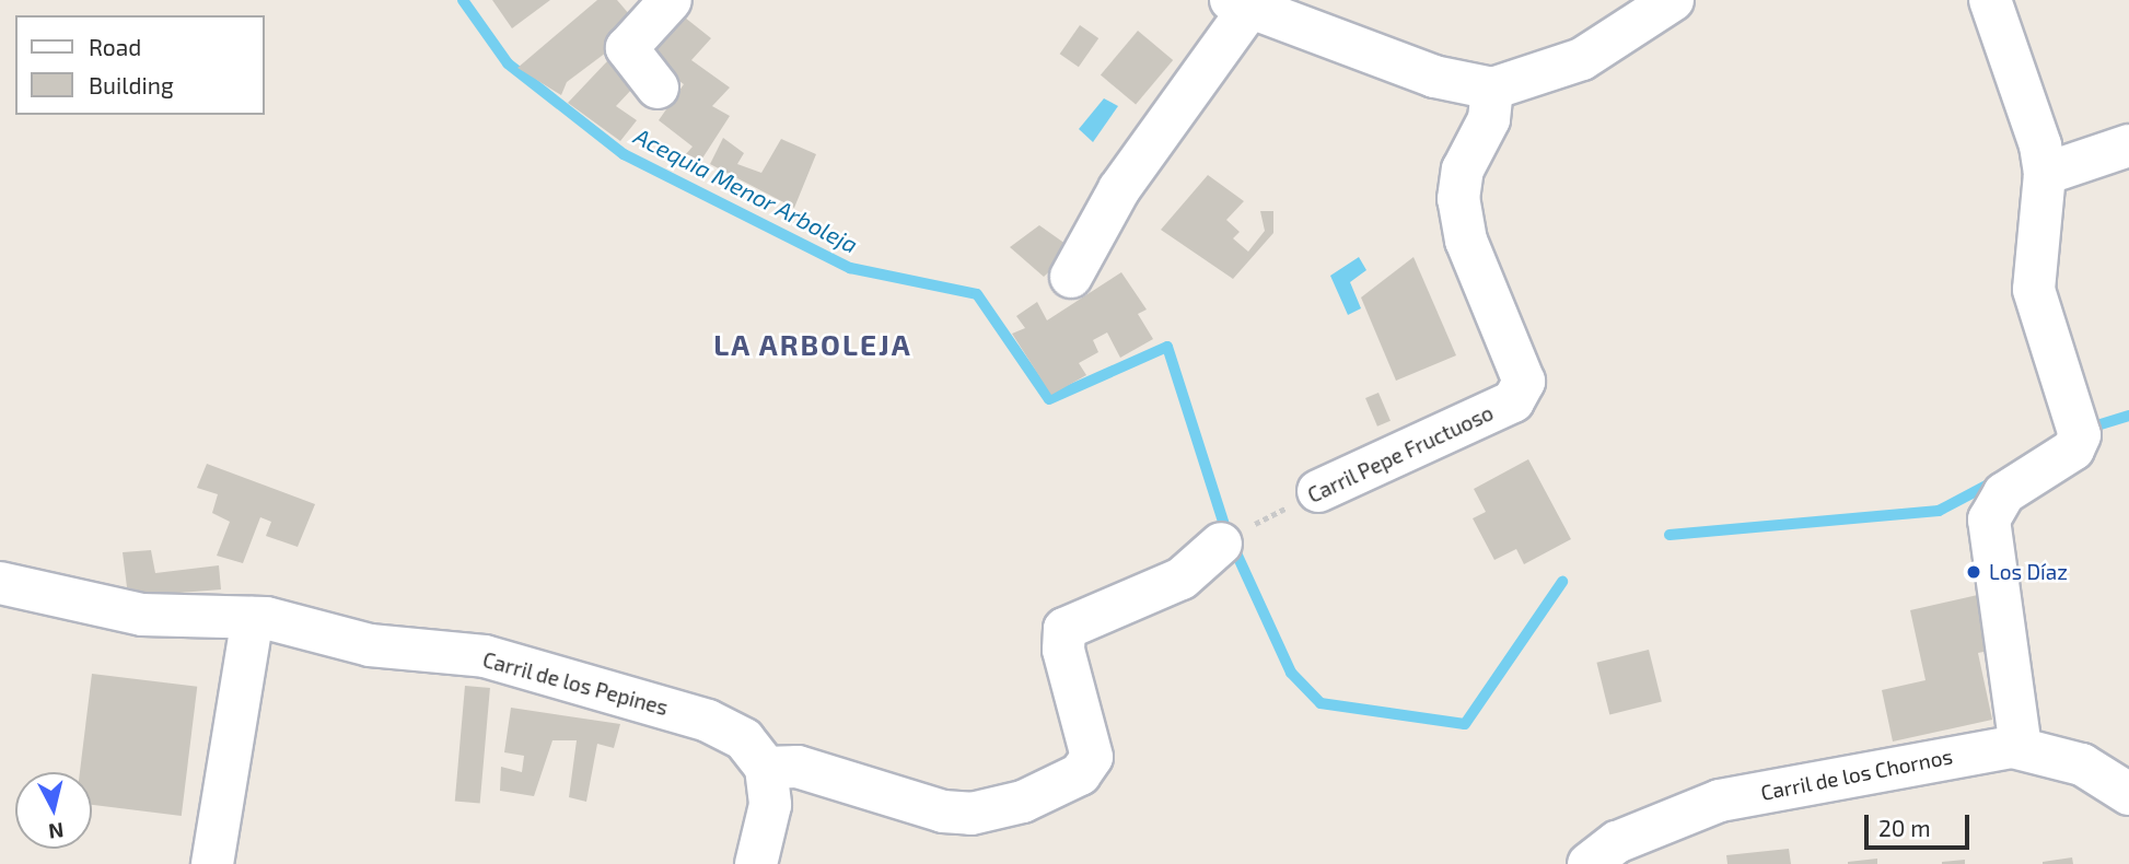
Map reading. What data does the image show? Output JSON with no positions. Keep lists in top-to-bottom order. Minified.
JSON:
{"streets":{"street":["Carril Pepe Fructuoso","Carril de los Pepines","Carril de los Chornos"]},"districts":["LA ARBOLEJA"],"water":["Acequia Menor Arboleja"],"places":["Los Díaz"],"legend":["Road","Building"],"scale_bar":"20 m","north":"bottom"}
